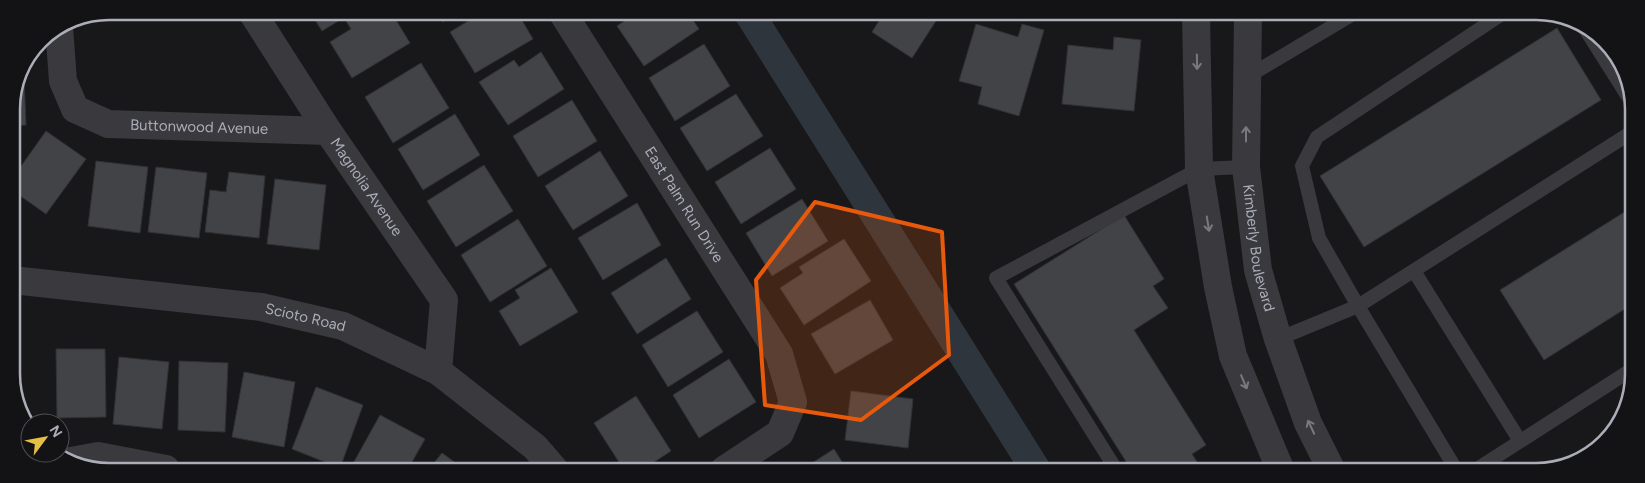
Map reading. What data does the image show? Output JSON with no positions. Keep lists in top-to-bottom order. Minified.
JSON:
{"streets":{"street":["Buttonwood Avenue","Magnolia Avenue","East Palm Run Drive","Kimberly Boulevard","Scioto Road"]},"crossings":[["Buttonwood Avenue","Magnolia Avenue"],["Magnolia Avenue","Scioto Road"]],"north":"top right"}
